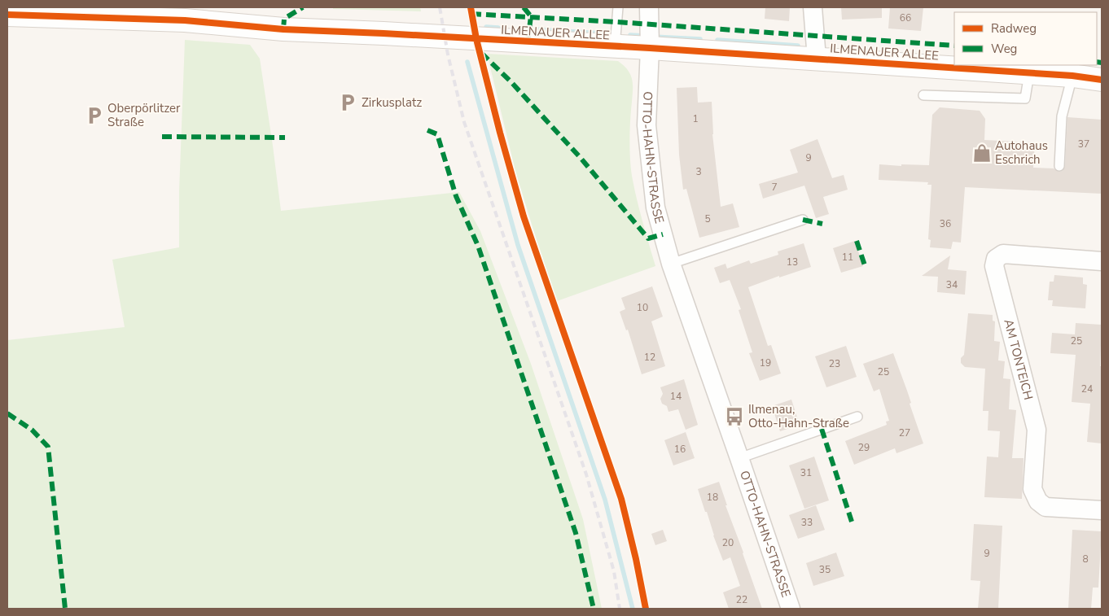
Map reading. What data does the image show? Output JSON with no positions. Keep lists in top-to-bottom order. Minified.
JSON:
{"streets":{"street":["ILMENAUER ALLEE","OTTO-HAHN-STRASSE","AM TONTEICH"]},"crossings":[["ILMENAUER ALLEE","OTTO-HAHN-STRASSE"]],"places":{"parking":["Zirkusplatz","Oberpörlitzer Straße"],"shop":["Autohaus Eschrich"],"bus stop":["Ilmenau, Otto-Hahn-Straße"]},"house_numbers":["66","1","37","9","3","7","5","36","11","13","34","10","25","12","19","23","25","24","14","27","29","16","31","18","33","20","9","8","35","22"],"legend":["Radweg","Weg"]}
